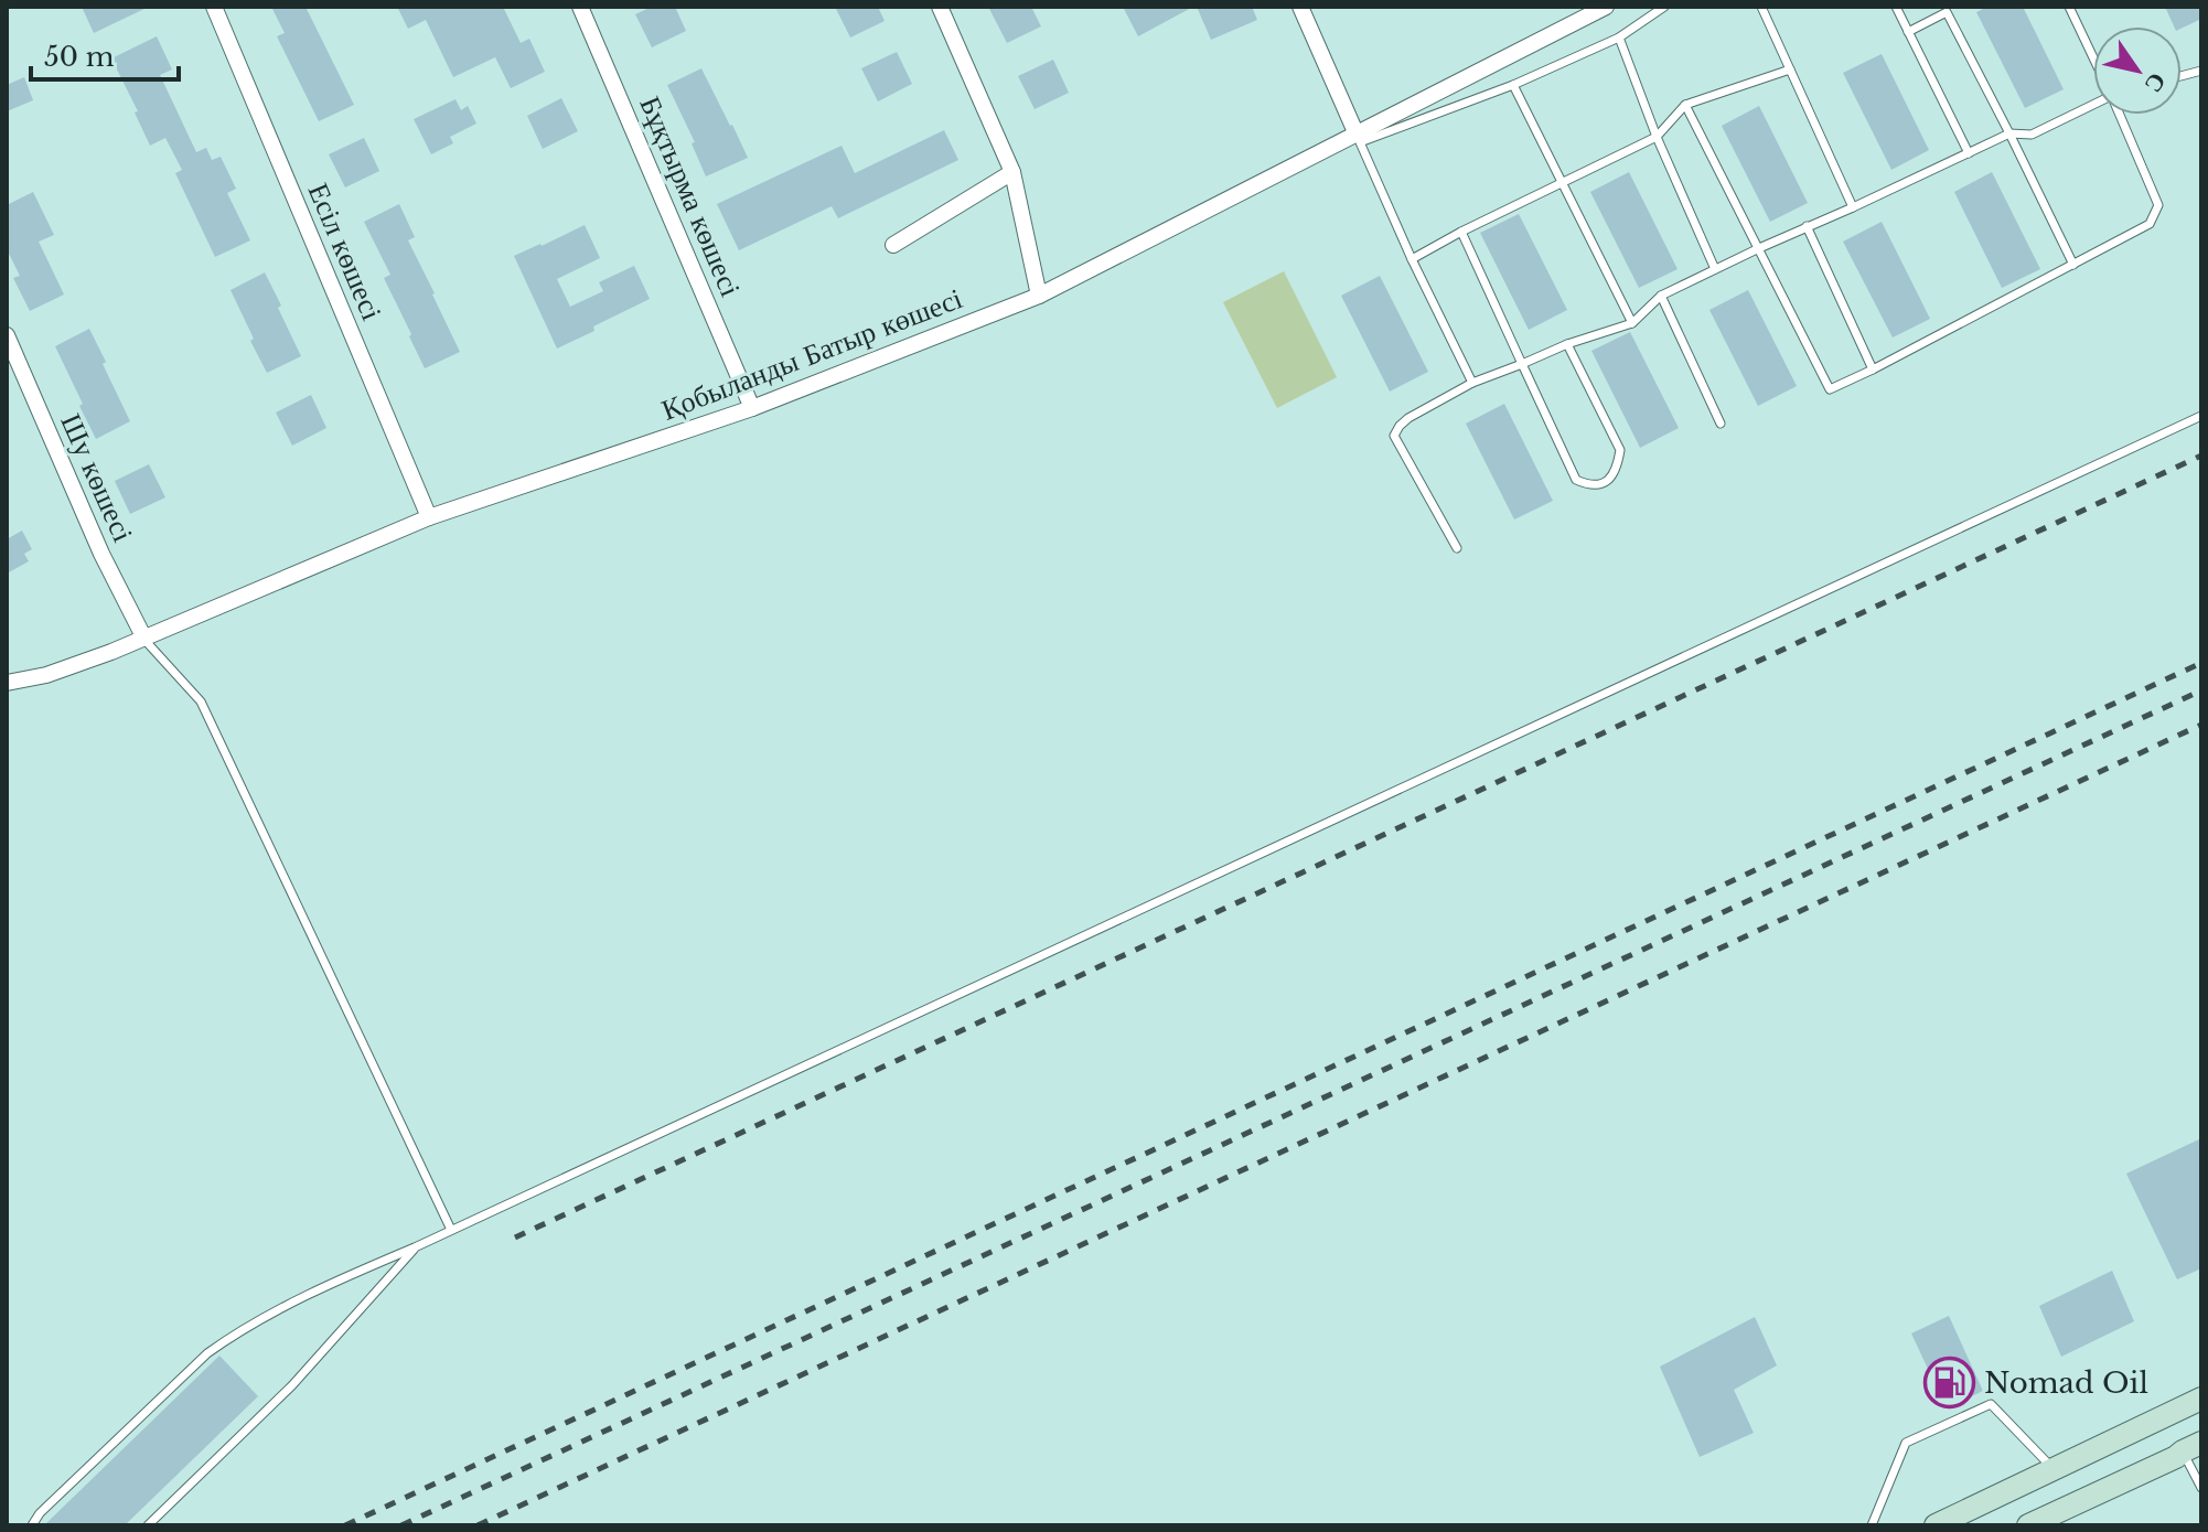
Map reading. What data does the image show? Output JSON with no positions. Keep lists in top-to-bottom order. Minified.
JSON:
{"streets":{"street":["Бұқтырма көшесі","Есіл көшесі","Қобыланды Батыр көшесі","Шу көшесі"]},"crossings":[["Бұқтырма көшесі","Қобыланды Батыр көшесі"],["Есіл көшесі","Қобыланды Батыр көшесі"],["Қобыланды Батыр көшесі","Шу көшесі"]],"places":{"fuel station":["Nomad Oil"]},"scale_bar":"50 m","north":"bottom right"}
